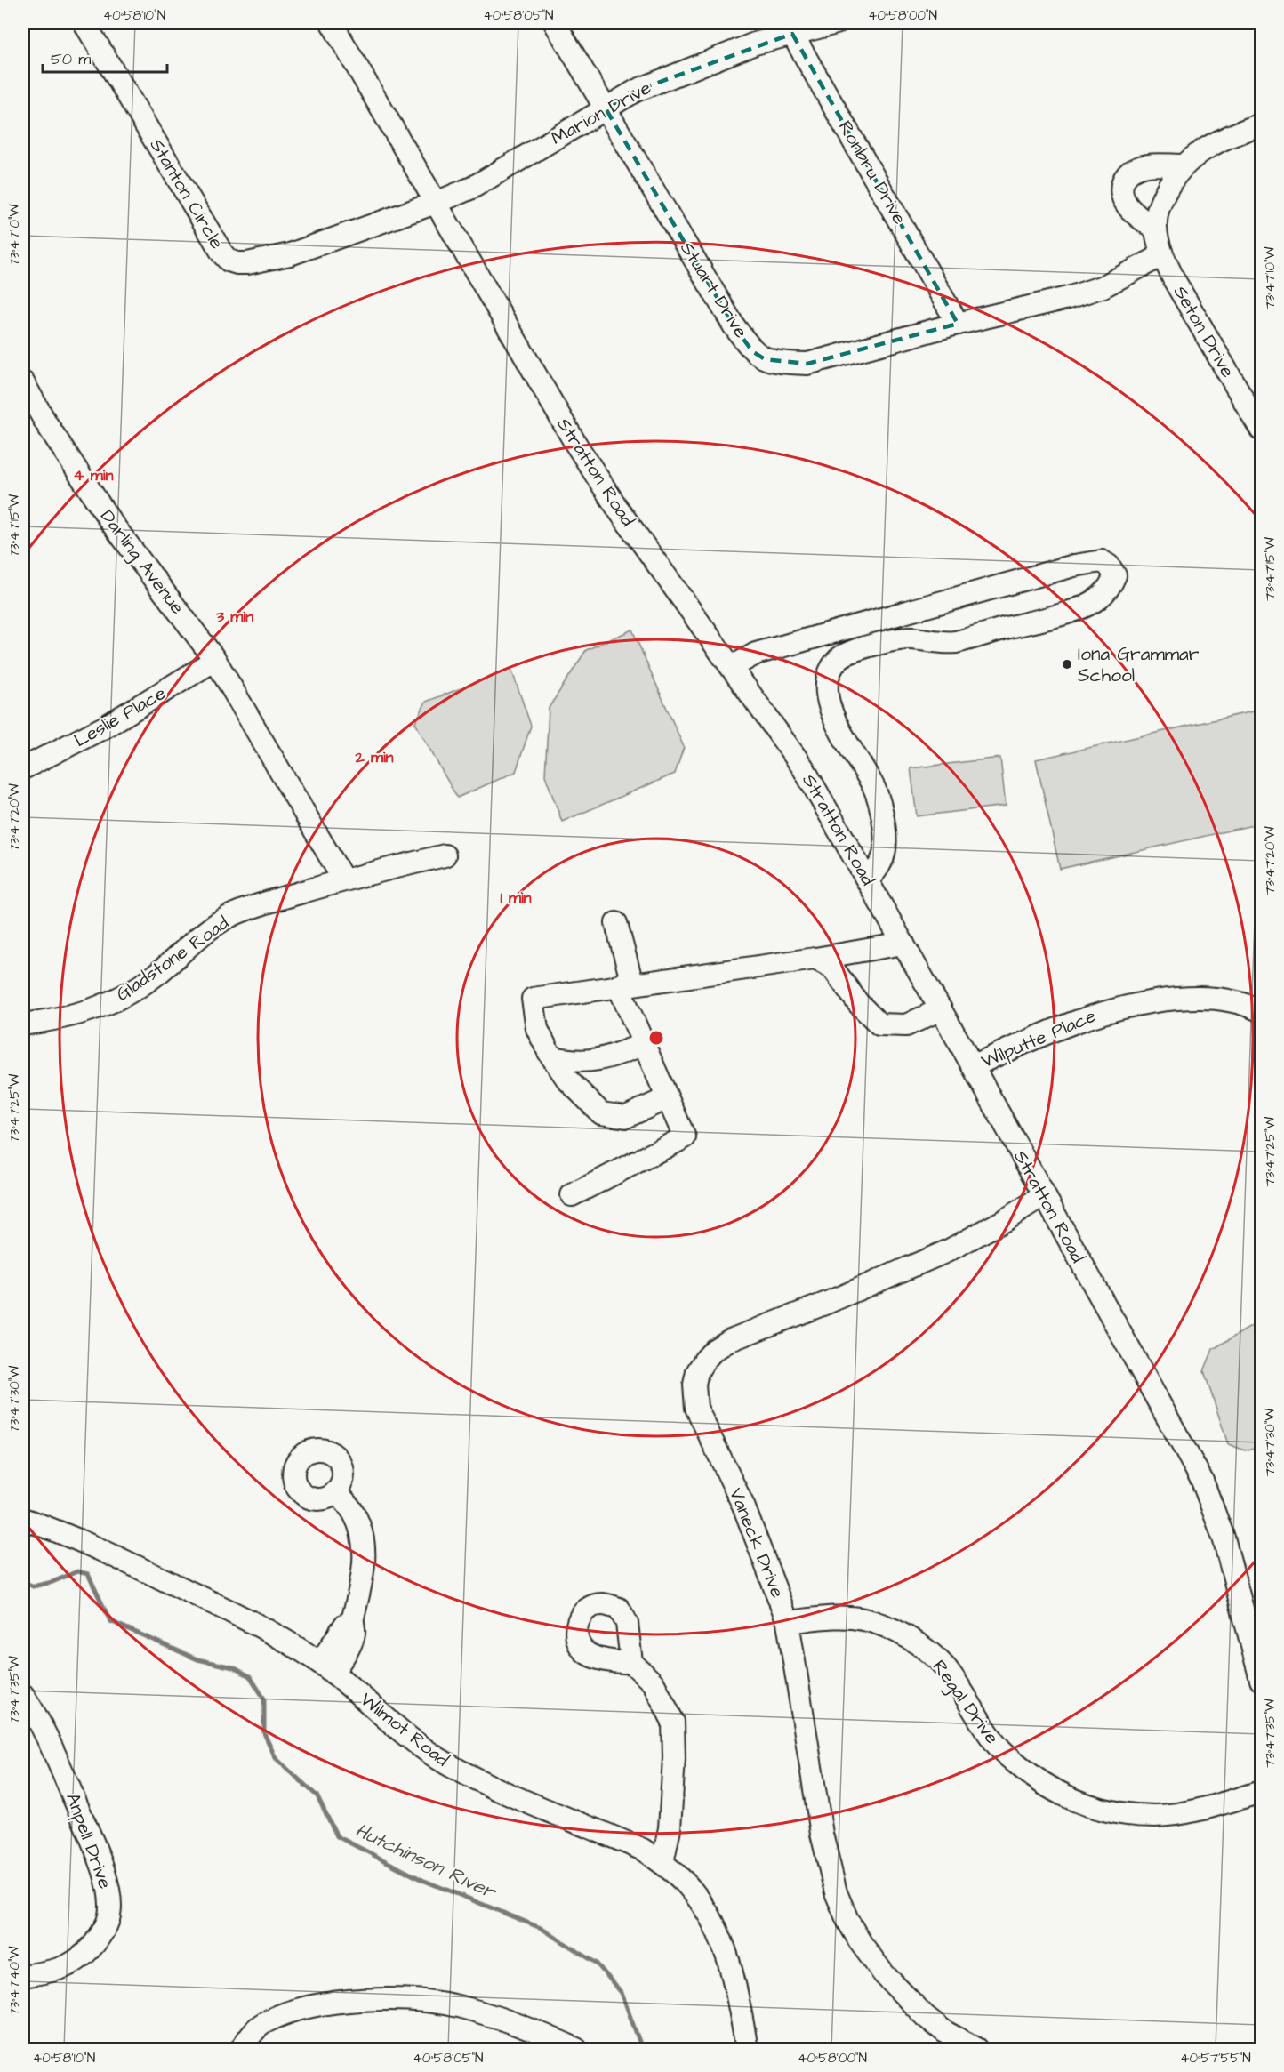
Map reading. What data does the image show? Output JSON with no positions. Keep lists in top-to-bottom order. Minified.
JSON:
{"streets":{"street":["Marion Drive","Ronbru Drive","Stanton Circle","Stuart Drive","Seton Drive","Stratton Road","Darling Avenue","Leslie Place","Gladstone Road","Wilputte Place","Vaneck Drive","Regal Drive","Wilmot Road","Anpell Drive"]},"crossings":[["Marion Drive","Ronbru Drive"],["Marion Drive","Stanton Circle"],["Marion Drive","Stuart Drive"],["Marion Drive","Stratton Road"],["Ronbru Drive","Stuart Drive"],["Stanton Circle","Stratton Road"],["Stuart Drive","Seton Drive"],["Stratton Road","Wilputte Place"],["Stratton Road","Vaneck Drive"],["Darling Avenue","Leslie Place"],["Darling Avenue","Gladstone Road"],["Vaneck Drive","Regal Drive"]],"water":["Hutchinson River"],"places":["Iona Grammar School"],"scale_bar":"50 m","coordinates":["40°58'10\"N","40°58'05\"N","40°58'00\"N","73°47'10\"W","73°47'15\"W","73°47'20\"W","73°47'25\"W","73°47'30\"W","73°47'35\"W","73°47'40\"W","40°57'55\"N"],"rings":["4 min","3 min","2 min","1 min"]}
